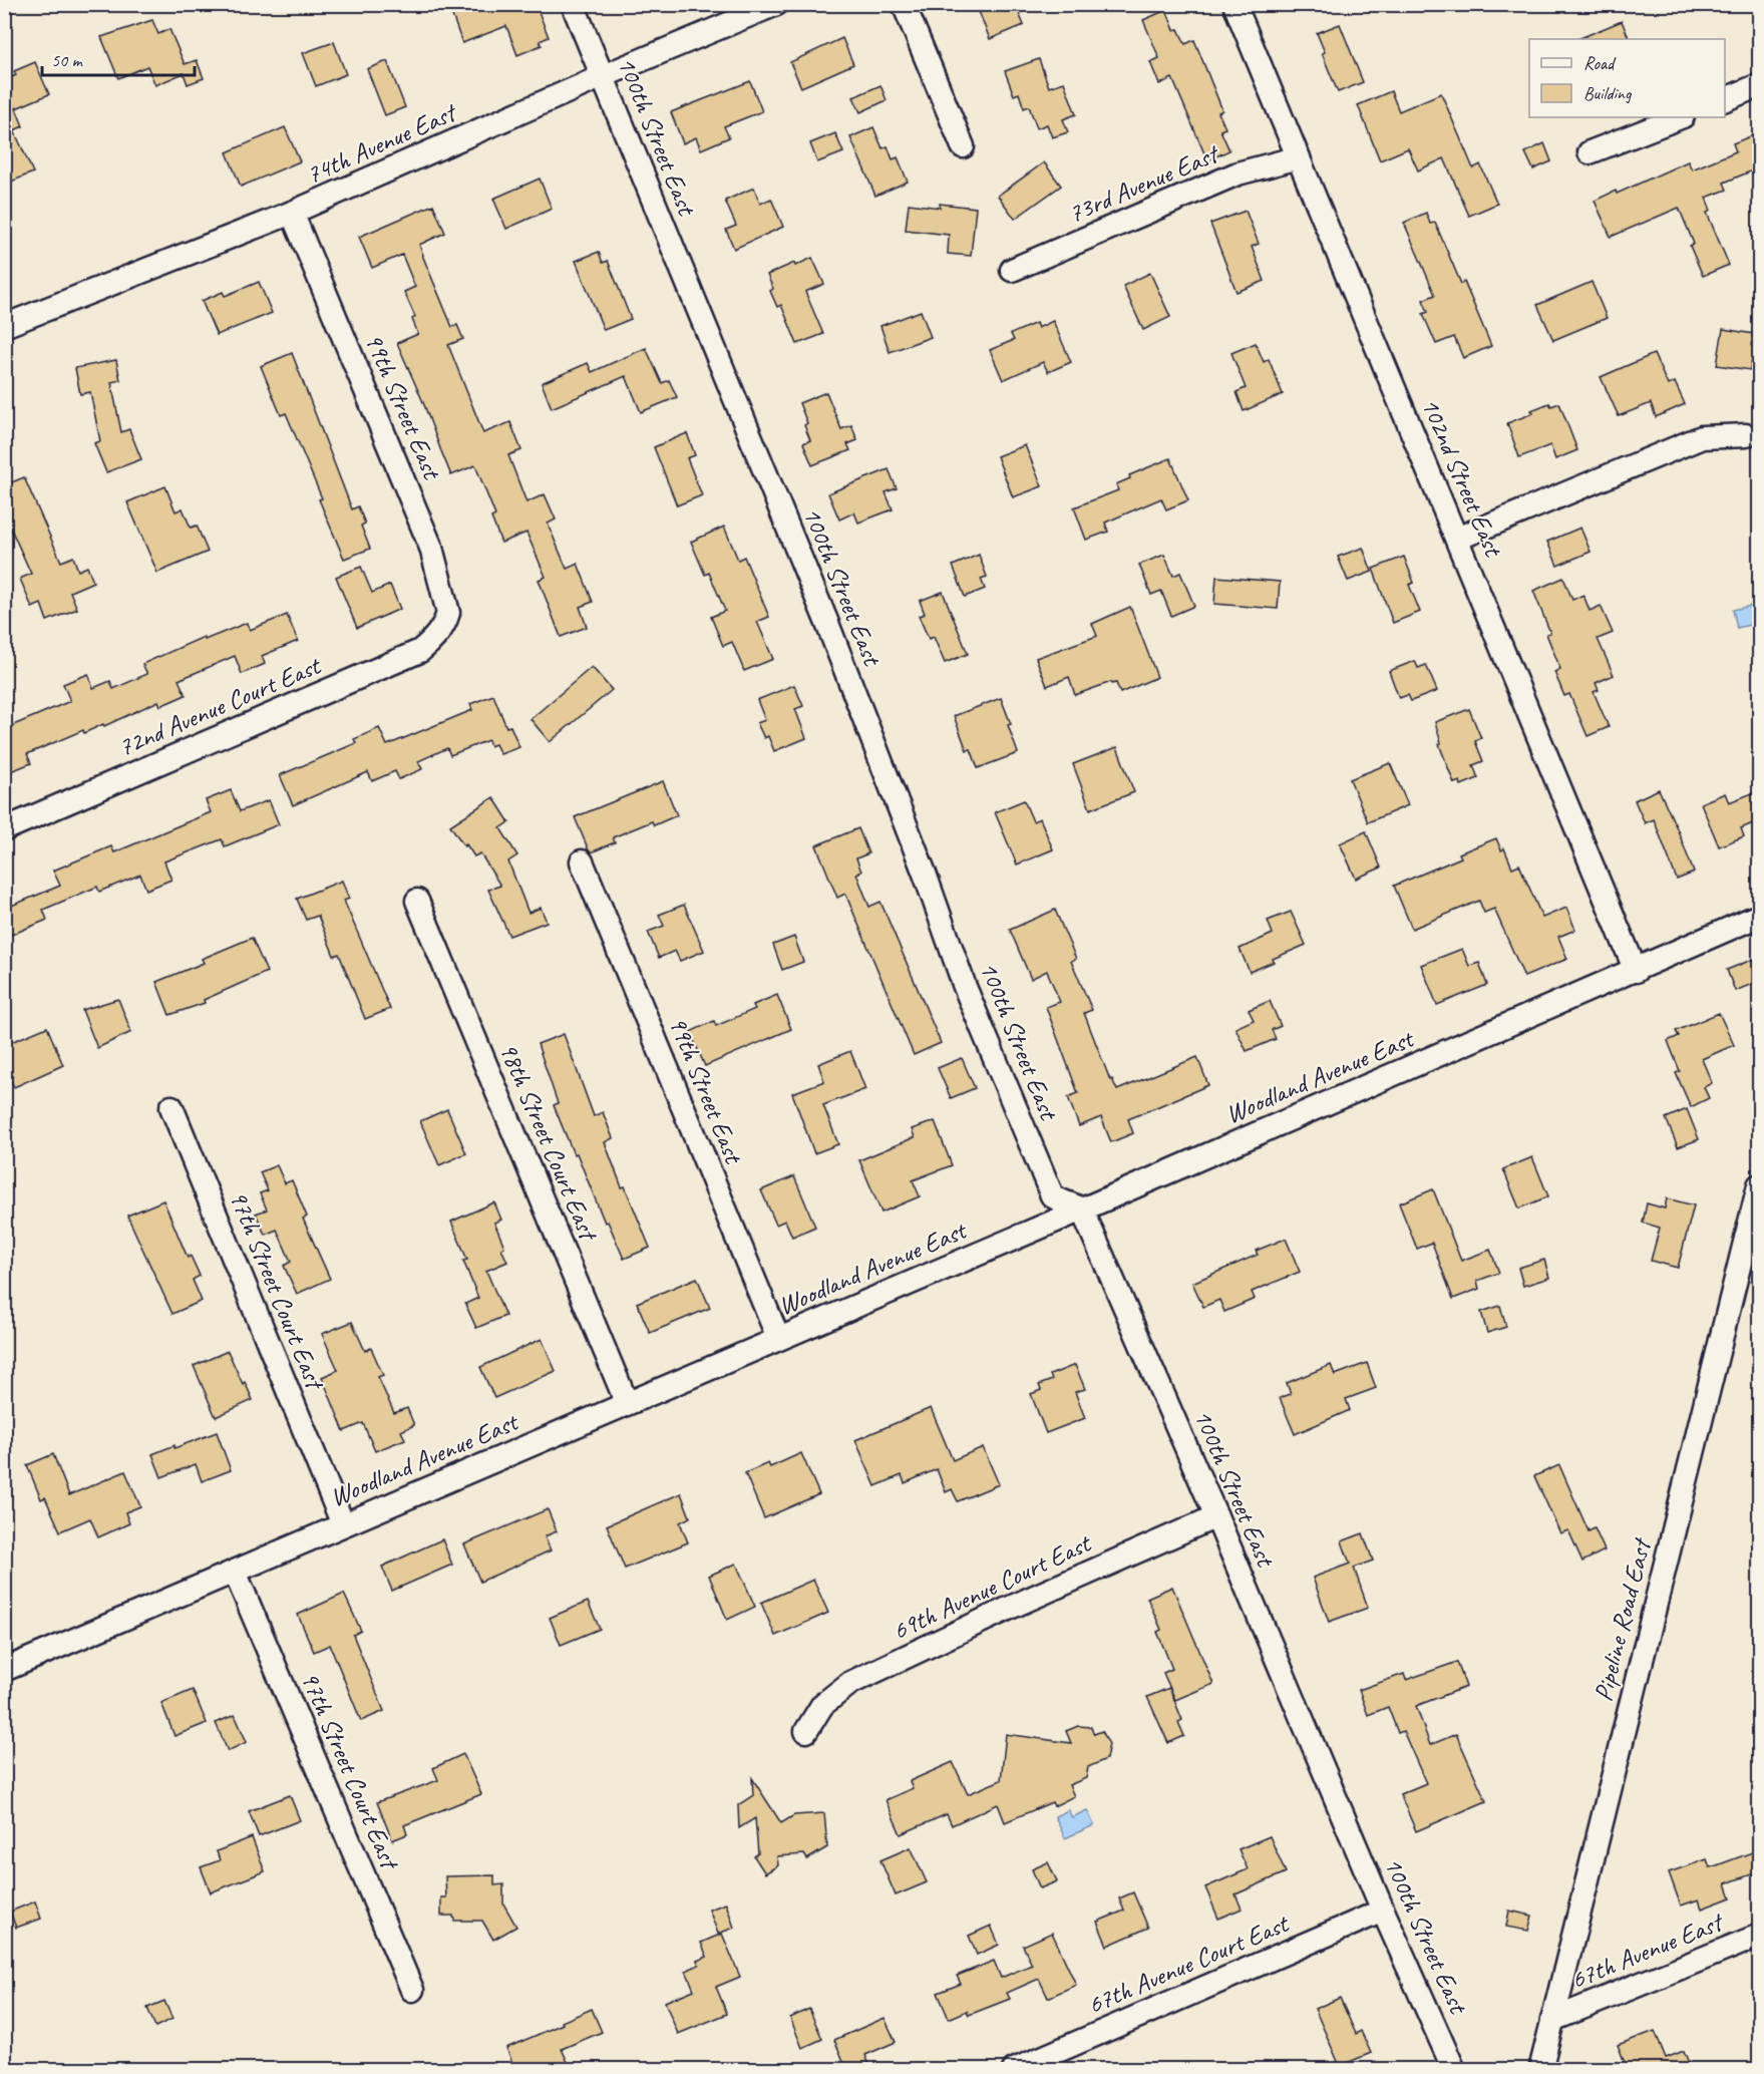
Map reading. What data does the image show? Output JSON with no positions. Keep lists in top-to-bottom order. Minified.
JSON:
{"streets":{"street":["100th Street East","74th Avenue East","73rd Avenue East","99th Street East","102nd Street East","72nd Avenue Court East","Woodland Avenue East","98th Street Court East","97th Street Court East","69th Avenue Court East","Pipeline Road East","67th Avenue East","67th Avenue Court East"]},"crossings":[["100th Street East","74th Avenue East"],["100th Street East","Woodland Avenue East"],["100th Street East","69th Avenue Court East"],["100th Street East","67th Avenue Court East"],["74th Avenue East","99th Street East"],["73rd Avenue East","102nd Street East"],["99th Street East","72nd Avenue Court East"],["99th Street East","Woodland Avenue East"],["102nd Street East","Woodland Avenue East"],["Woodland Avenue East","98th Street Court East"],["Woodland Avenue East","97th Street Court East"],["Pipeline Road East","67th Avenue East"]],"legend":["Road","Building"],"scale_bar":"50 m"}
